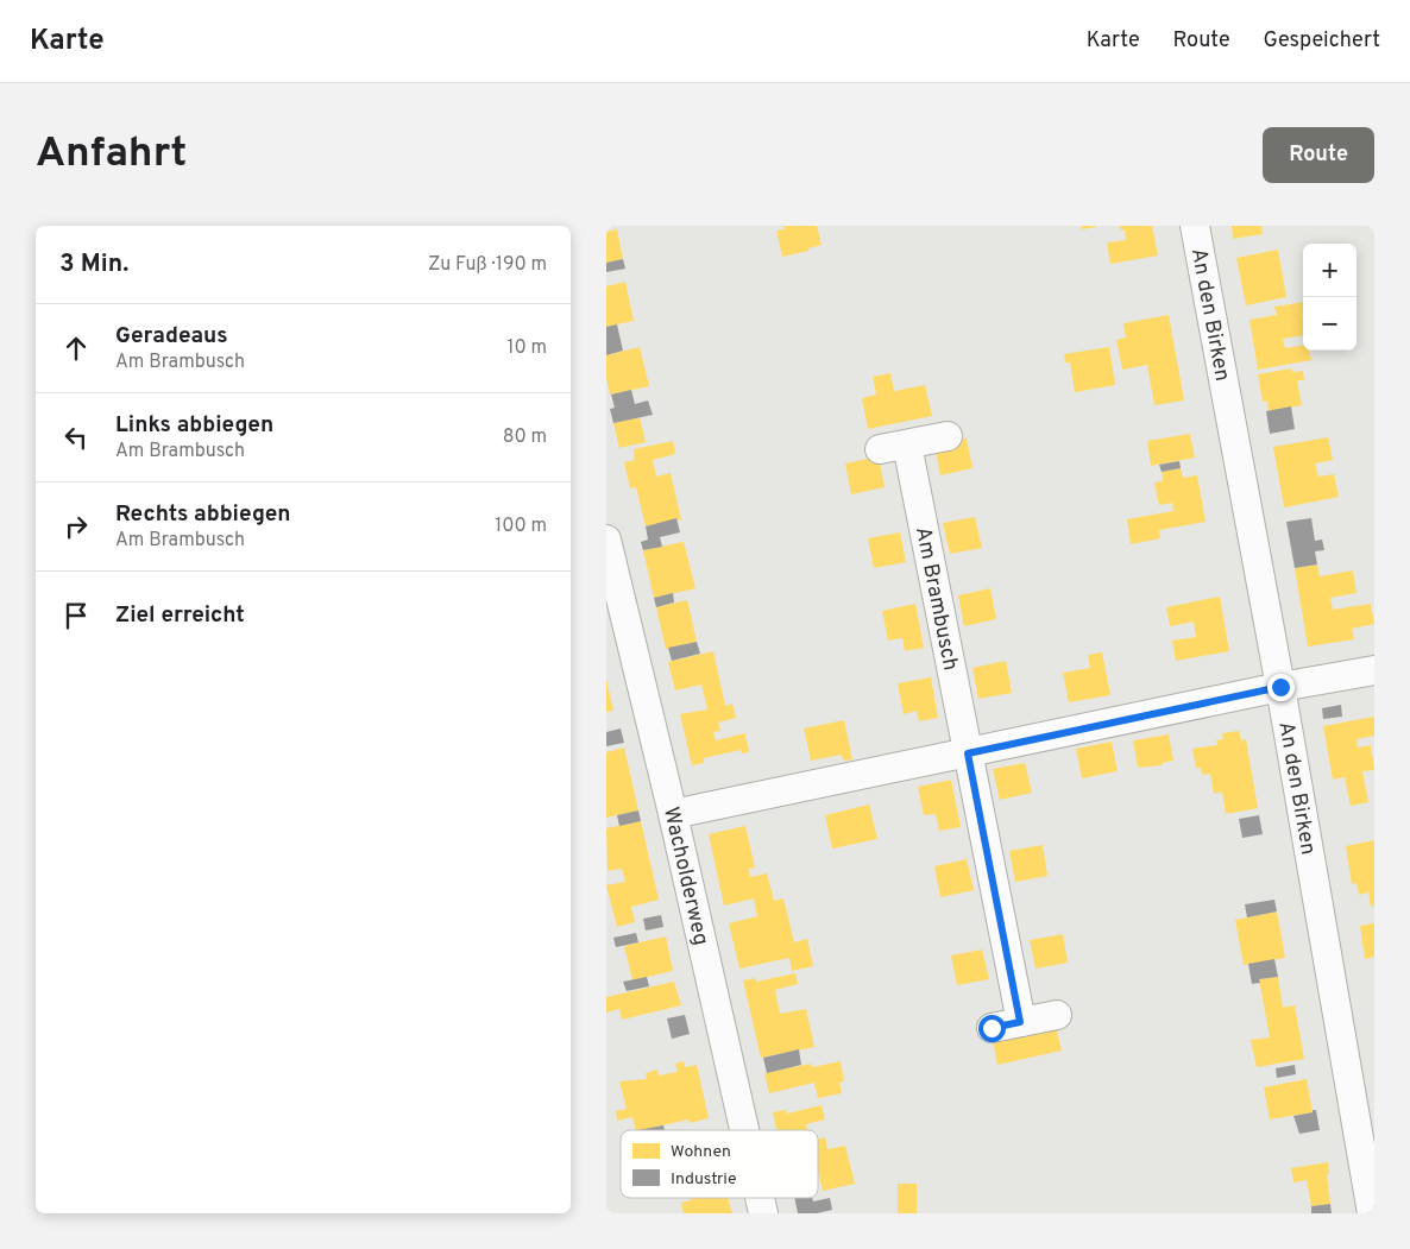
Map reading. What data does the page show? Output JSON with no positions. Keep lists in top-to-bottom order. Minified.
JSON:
{"streets":{"street":["An den Birken","Am Brambusch","Wacholderweg"]},"legend":["Wohnen","Industrie"],"page":{"header":"Karte","nav":["Karte","Route","Gespeichert"],"buttons":"Route","title":"Anfahrt","heading":["3 Min.","Zu Fuß · 190 m"],"map_buttons":["+","−"],"list":[["Geradeaus","Am Brambusch","10 m"],["Links abbiegen","Am Brambusch","80 m"],["Rechts abbiegen","Am Brambusch","100 m"],"Ziel erreicht"]}}
